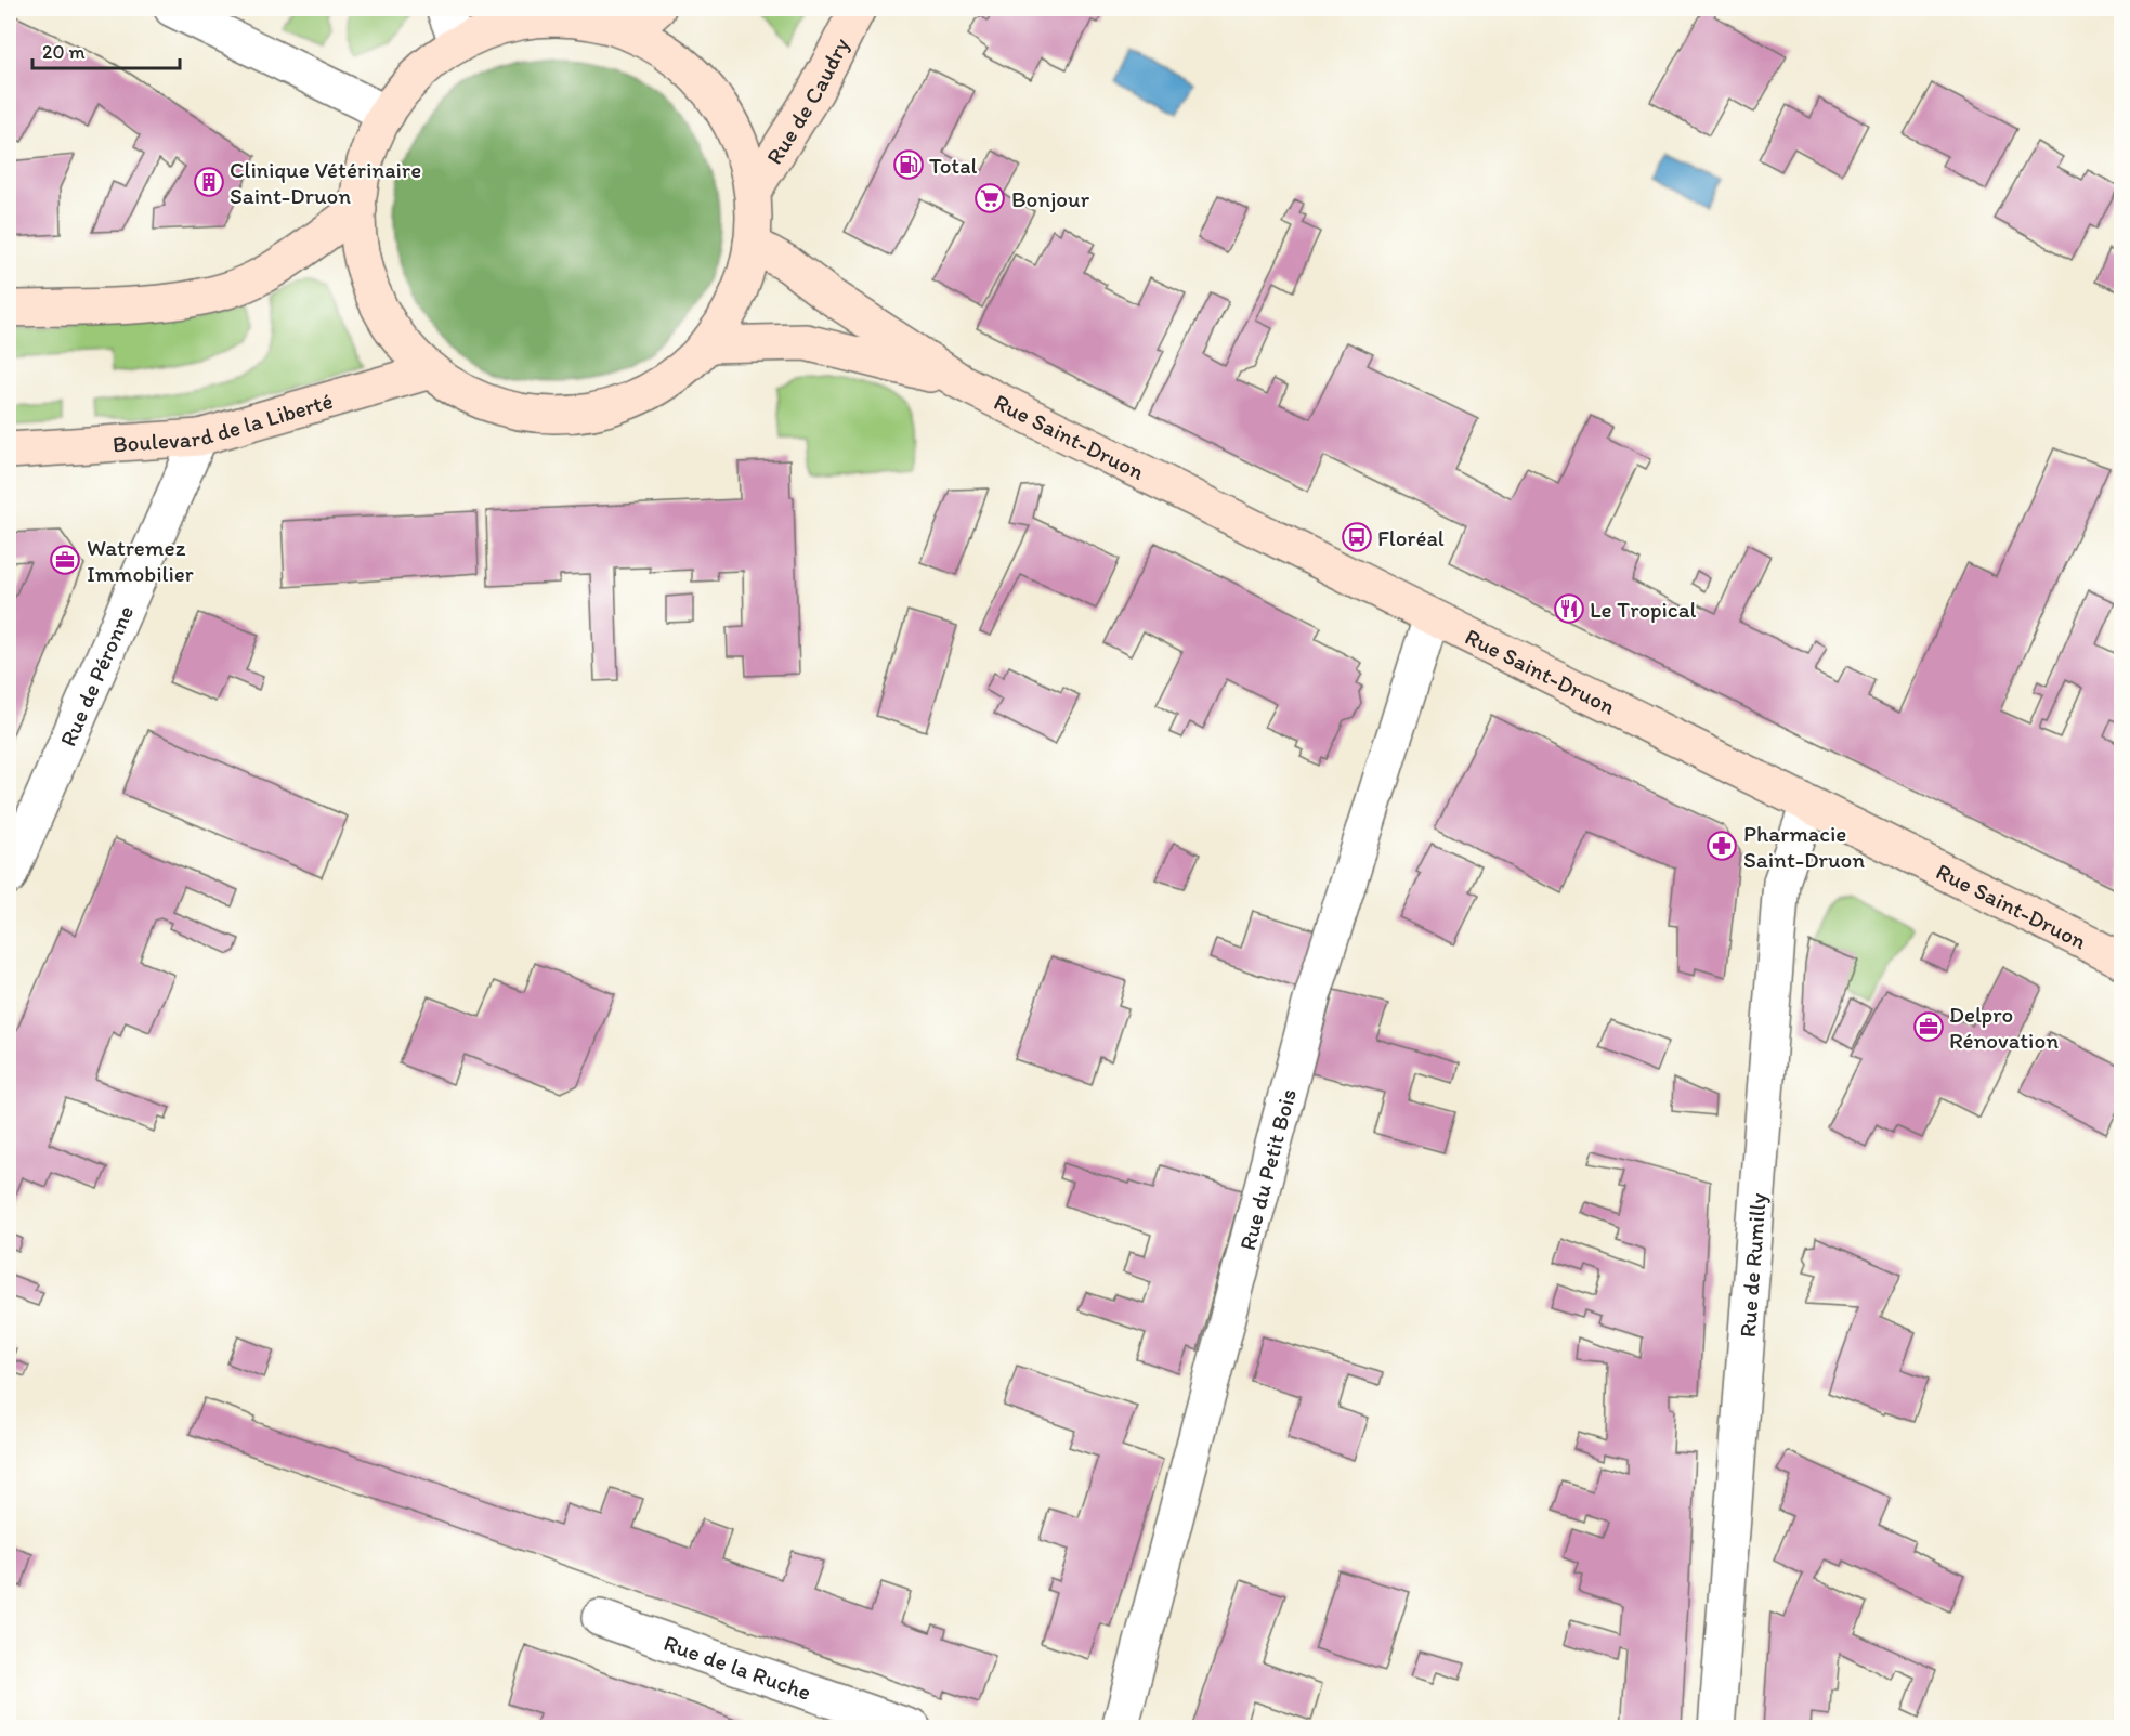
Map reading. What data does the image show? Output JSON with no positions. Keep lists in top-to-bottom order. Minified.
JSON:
{"streets":{"main road":["Rue de Caudry","Boulevard de la Liberté","Rue Saint-Druon"],"street":["Rue de Péronne","Rue du Petit Bois","Rue de Rumilly","Rue de la Ruche"]},"crossings":[["Boulevard de la Liberté","Rue de Péronne"],["Rue Saint-Druon","Rue du Petit Bois"],["Rue Saint-Druon","Rue de Rumilly"]],"places":{"fuel station":["Total"],"building":["Clinique Vétérinaire Saint-Druon"],"supermarket":["Bonjour"],"bus stop":["Floréal"],"office":["Watremez Immobilier","Delpro Rénovation"],"restaurant":["Le Tropical"],"pharmacy":["Pharmacie Saint-Druon"]},"scale_bar":"20 m"}
